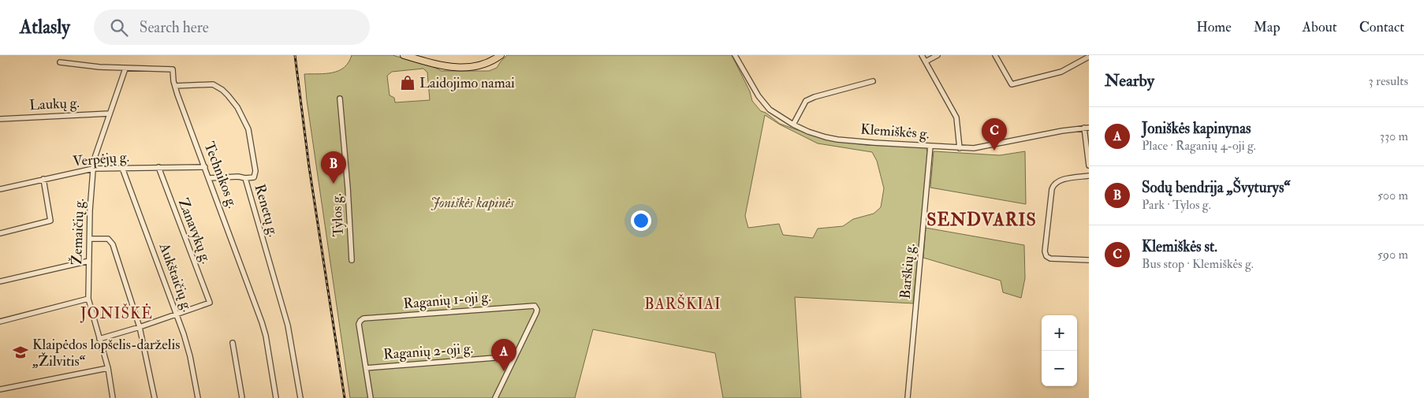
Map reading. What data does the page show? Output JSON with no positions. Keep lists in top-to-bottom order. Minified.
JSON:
{"streets":{"street":["Laukų g.","Klemiškės g.","Verpėjų g.","Technikos g.","Renetų g.","Tylos g.","Zanavykų g.","Žemaičių g.","Barškių g.","Aukštaičių g.","Raganių 1-oji g.","Raganių 2-oji g."]},"crossings":[["Laukų g.","Žemaičių g."],["Klemiškės g.","Barškių g."],["Verpėjų g.","Technikos g."],["Verpėjų g.","Zanavykų g."],["Verpėjų g.","Žemaičių g."],["Verpėjų g.","Aukštaičių g."],["Technikos g.","Renetų g."],["Technikos g.","Žemaičių g."],["Zanavykų g.","Aukštaičių g."],["Raganių 1-oji g.","Raganių 2-oji g."]],"districts":["SENDVARIS","BARŠKIAI","JONIŠKĖ"],"parks":["Joniškės kapinės"],"places":{"shop":["Laidojimo namai"],"school or university":["Klaipėdos lopšelis-darželis „Žilvitis“"]},"page":{"header":"Atlasly","search":"Search here","nav":["Home","Map","About","Contact"],"heading":["Nearby","3 results"],"list":[{"mark":"A","name":"Joniškės kapinynas","note":"Place · Raganių 4-oji g.","value":"330 m"},{"mark":"B","name":"Sodų bendrija „Švyturys“","note":"Park · Tylos g.","value":"500 m"},{"mark":"C","name":"Klemiškės st.","note":"Bus stop · Klemiškės g.","value":"590 m"}],"pins":["C","B","A"],"map_buttons":["+","−"]}}
